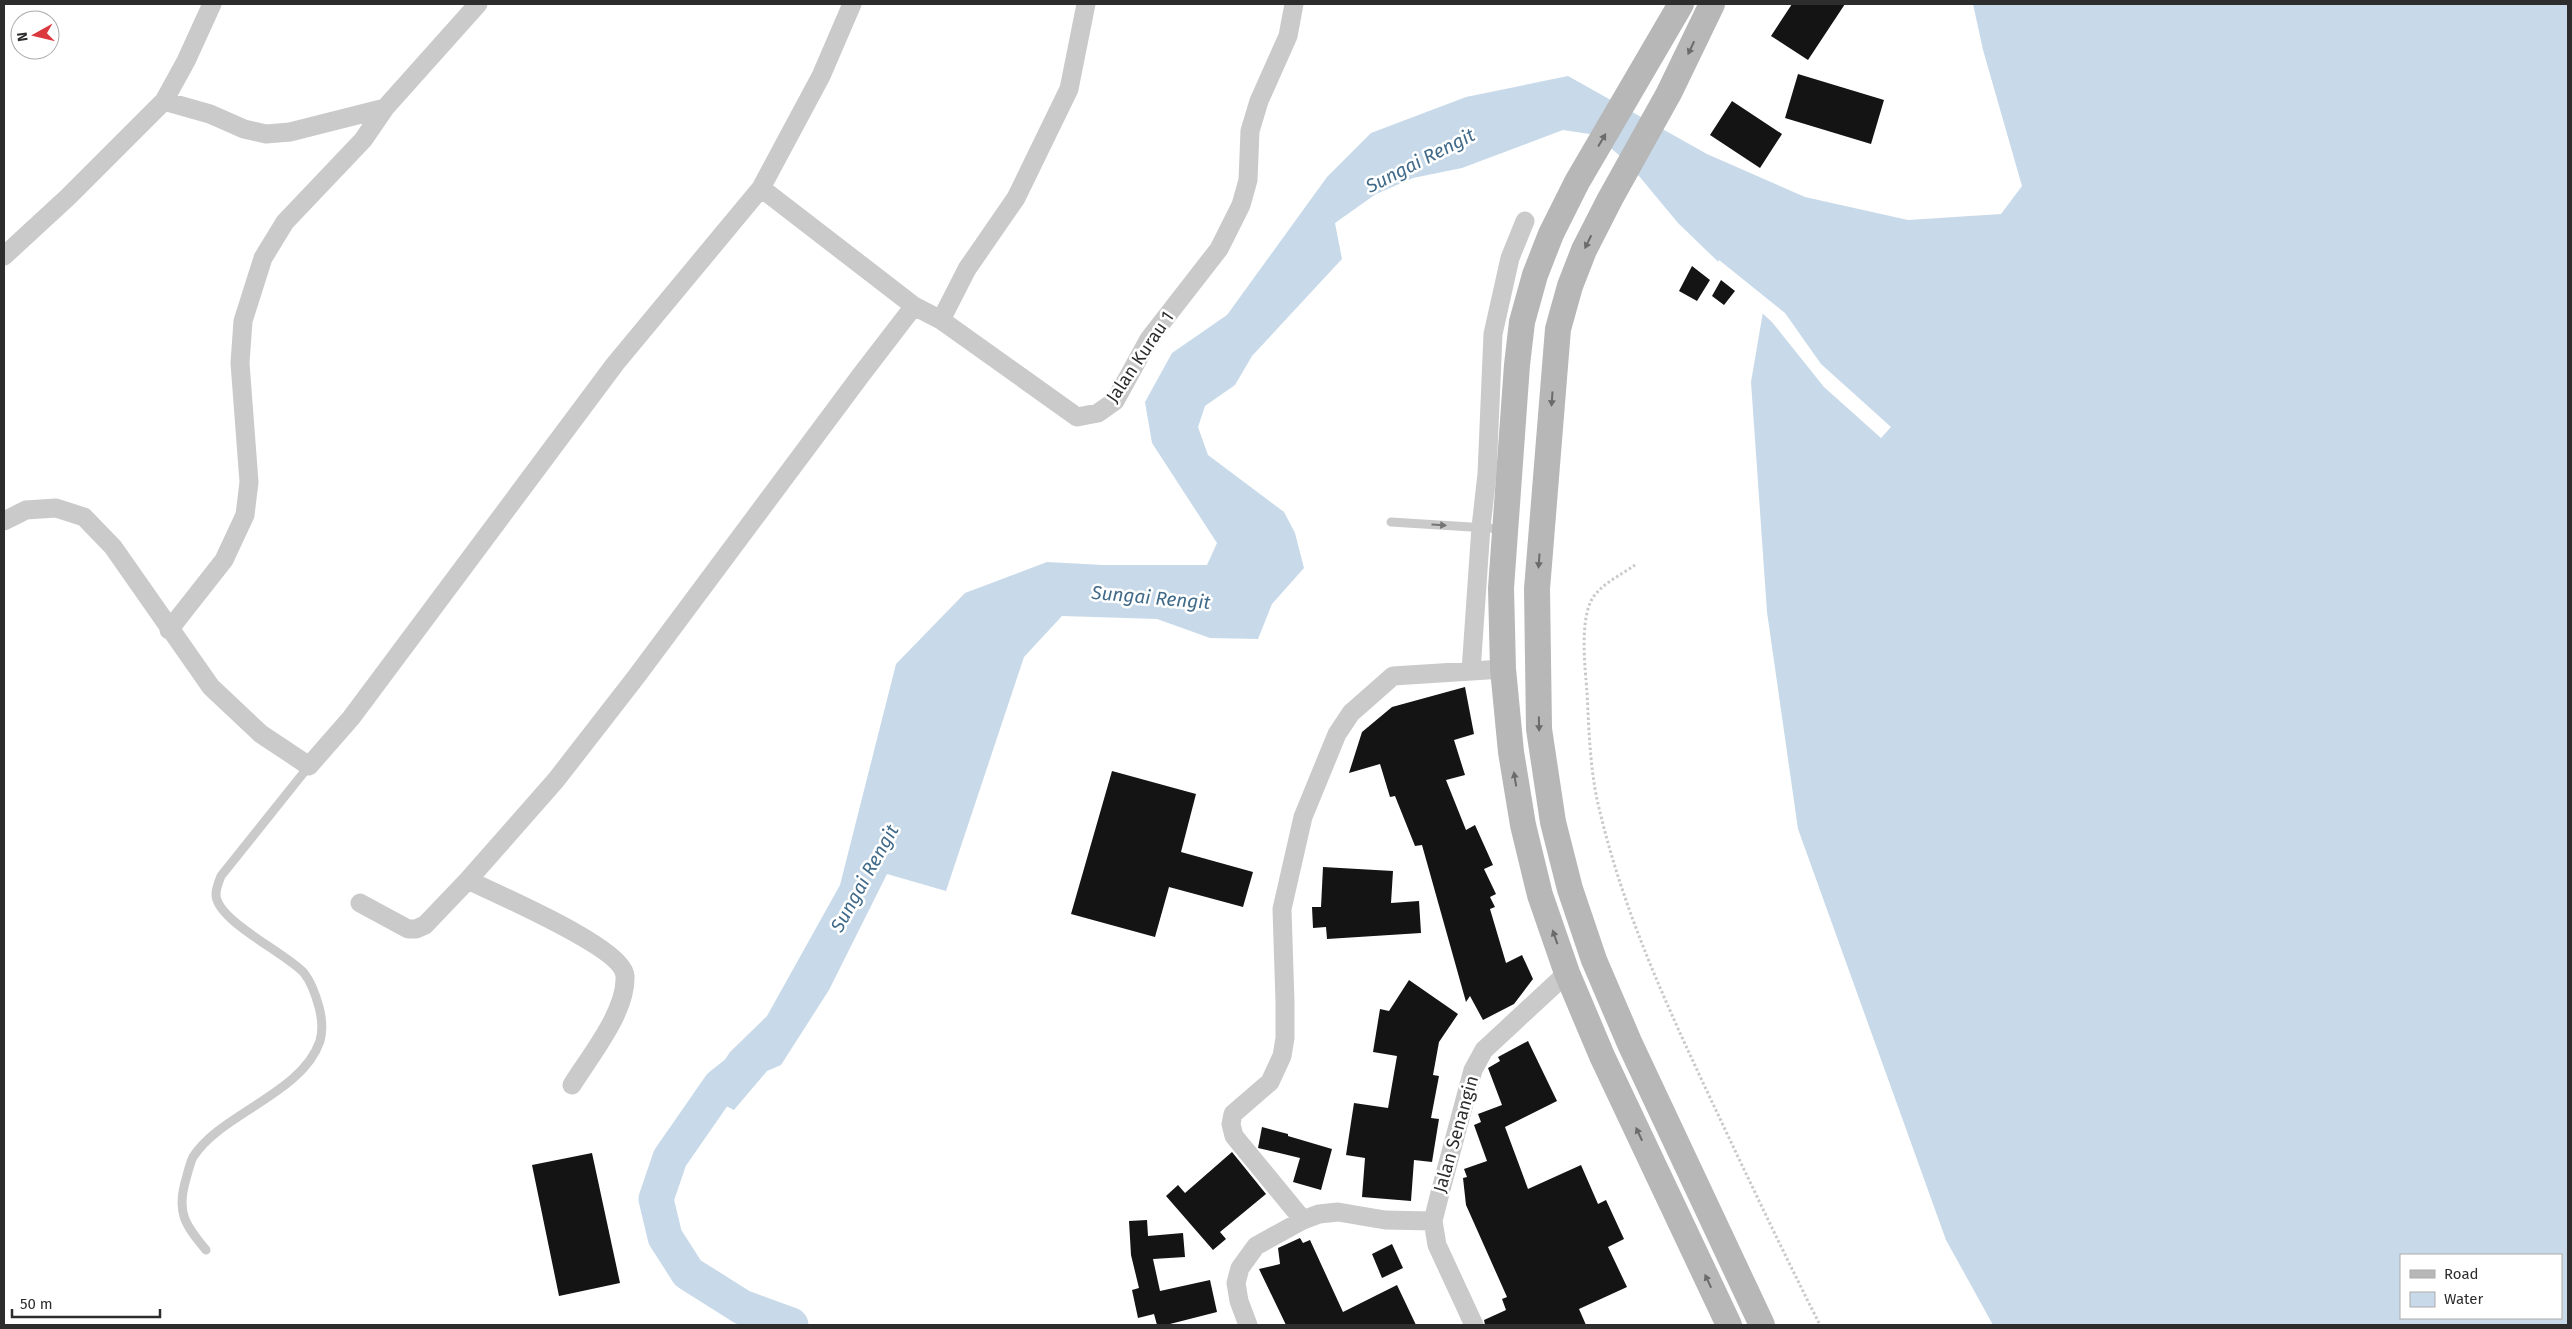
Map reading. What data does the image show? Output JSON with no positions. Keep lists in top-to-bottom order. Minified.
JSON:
{"streets":{"street":["Jalan Kurau 1","Jalan Senangin"]},"water":["Sungai Rengit"],"legend":["Road","Water"],"scale_bar":"50 m","north":"left"}
